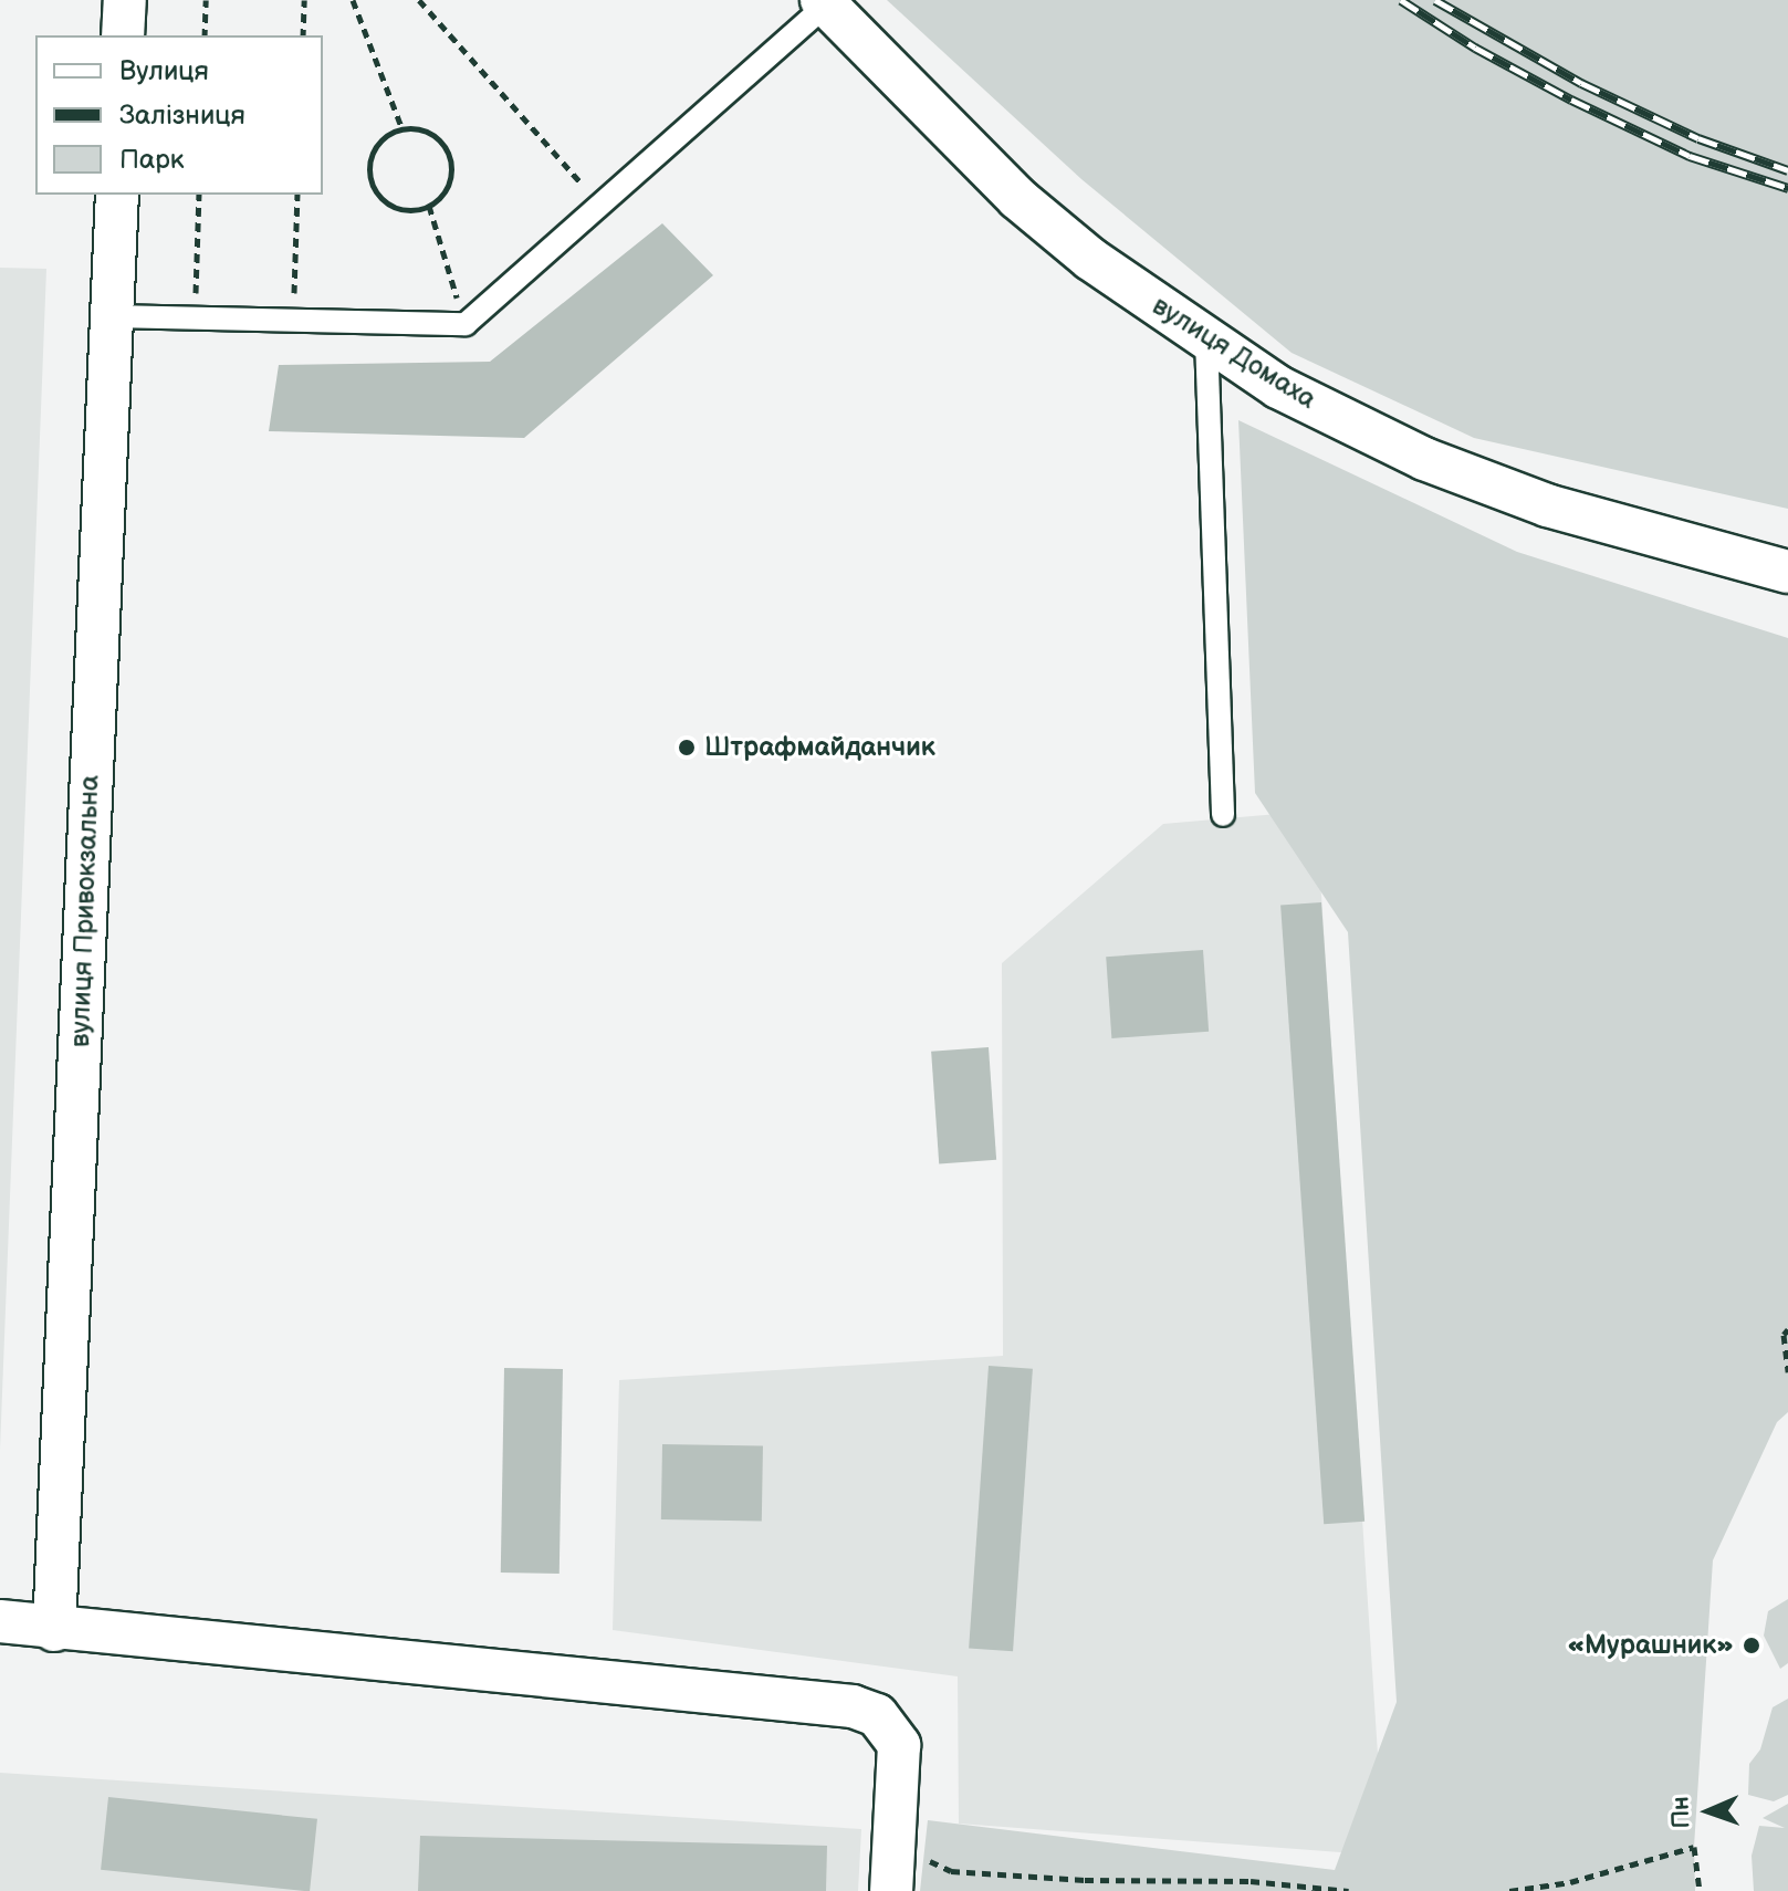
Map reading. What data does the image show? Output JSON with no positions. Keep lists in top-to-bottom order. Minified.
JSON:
{"streets":{"street":["вулиця Домаха","вулиця Привокзальна"]},"places":["Штрафмайданчик","«Мурашник»"],"legend":["Вулиця","Залізниця","Парк"],"north":"left"}
